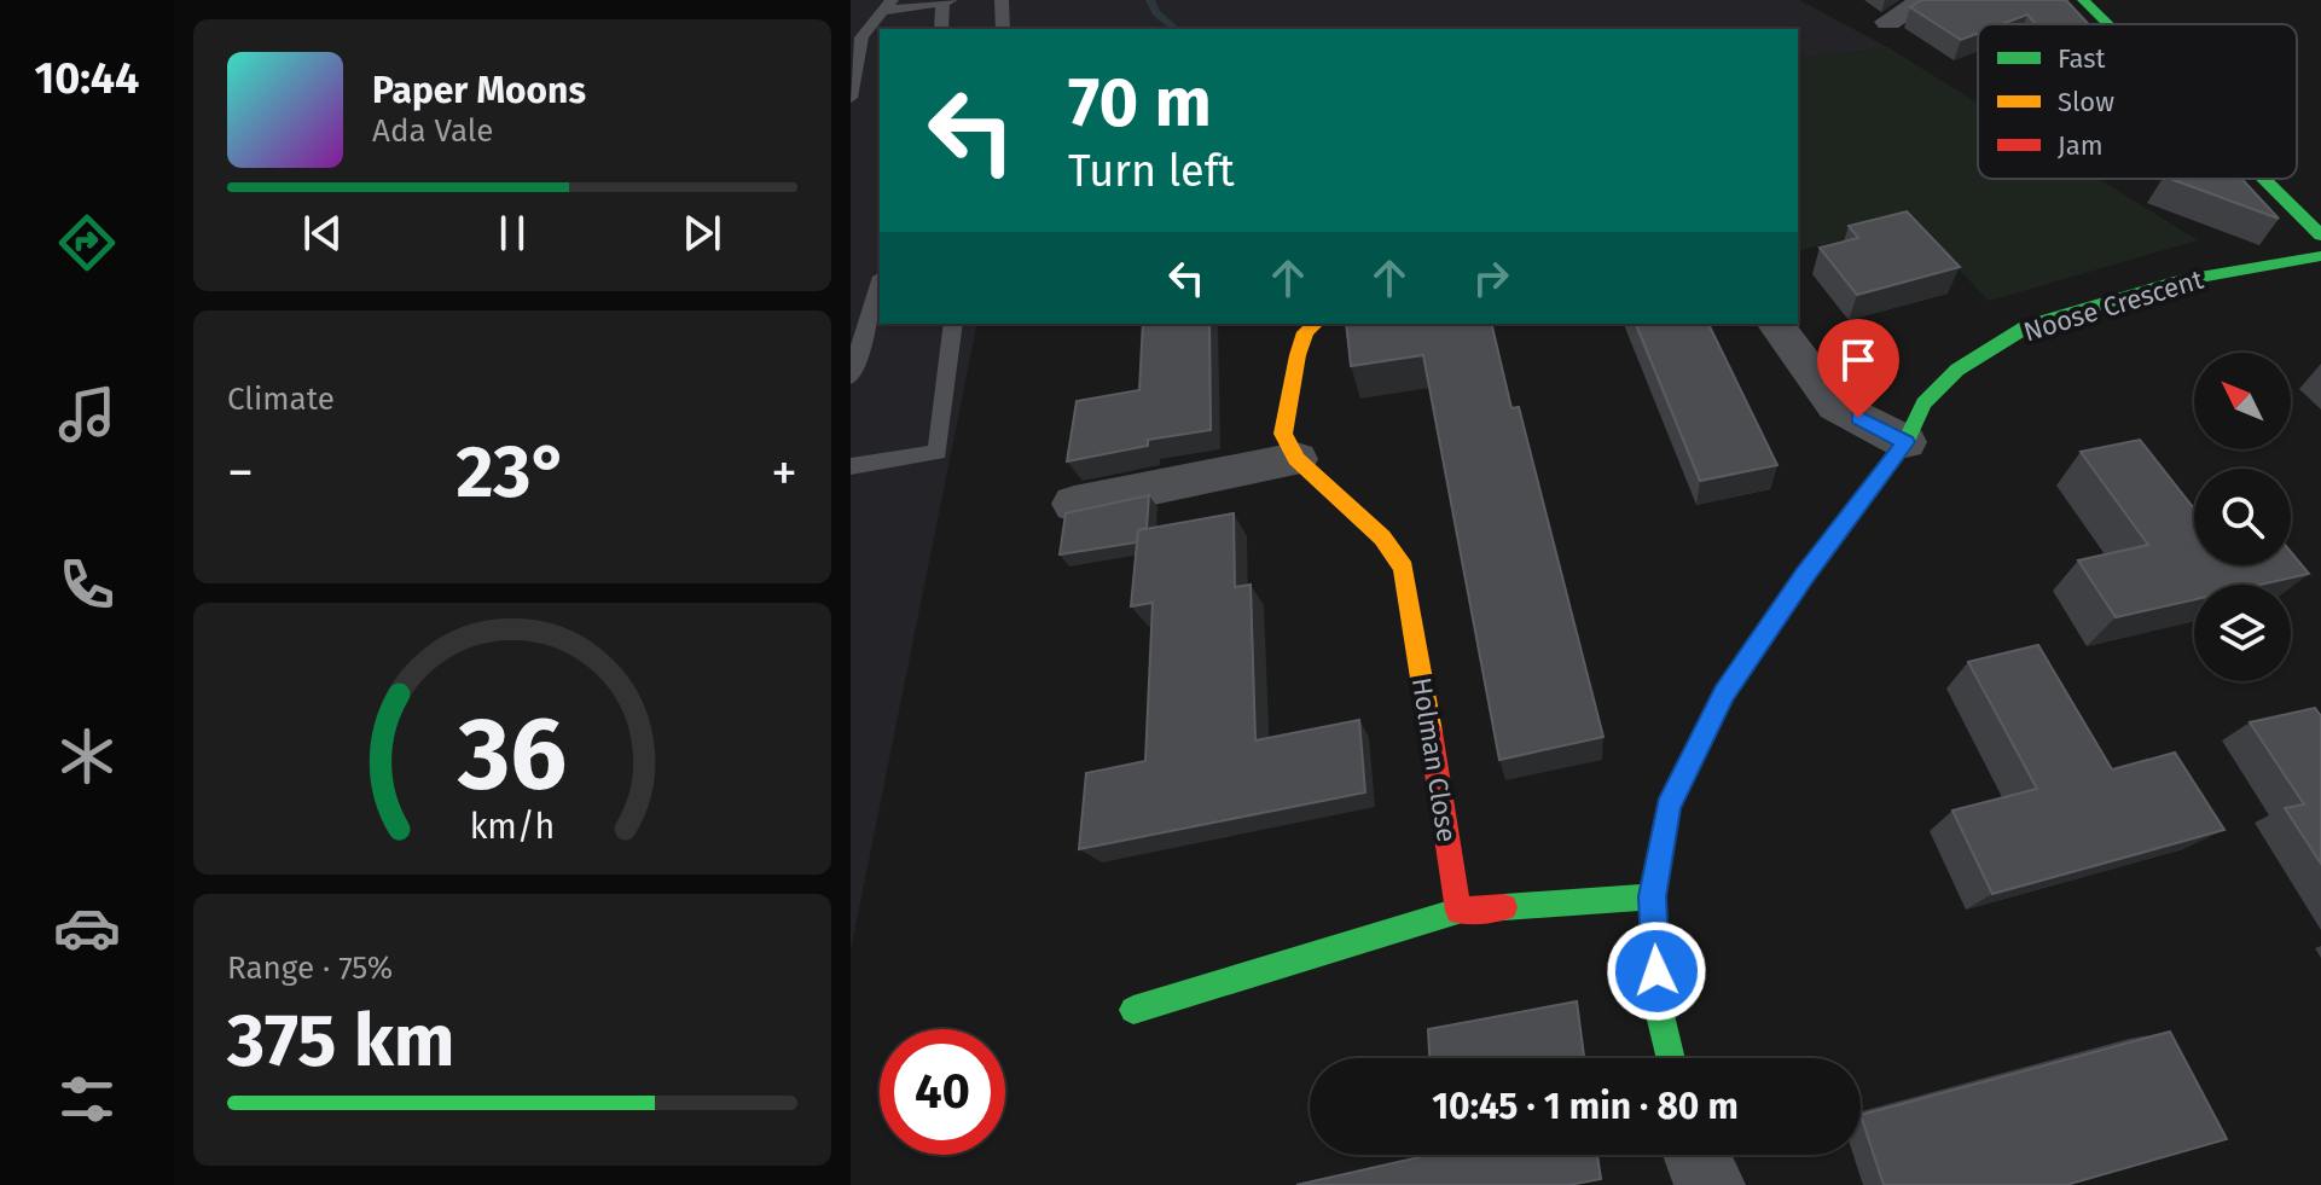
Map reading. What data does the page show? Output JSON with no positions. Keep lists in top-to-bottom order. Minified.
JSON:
{"streets":{"street":["Noose Crescent","Holman Close"]},"legend":["Fast","Slow","Jam"],"north":"top left","page":{"tabs":"10:44","turn":["70 m","Turn left"],"song":["Paper Moons","Ada Vale"],"tile":["Climate",["Range · 75%","375 km"]],"heat":["−","23°","+"],"limit":"40","trip":"10:45 · 1 min · 80 m","gauge":["36","km/h"]}}
